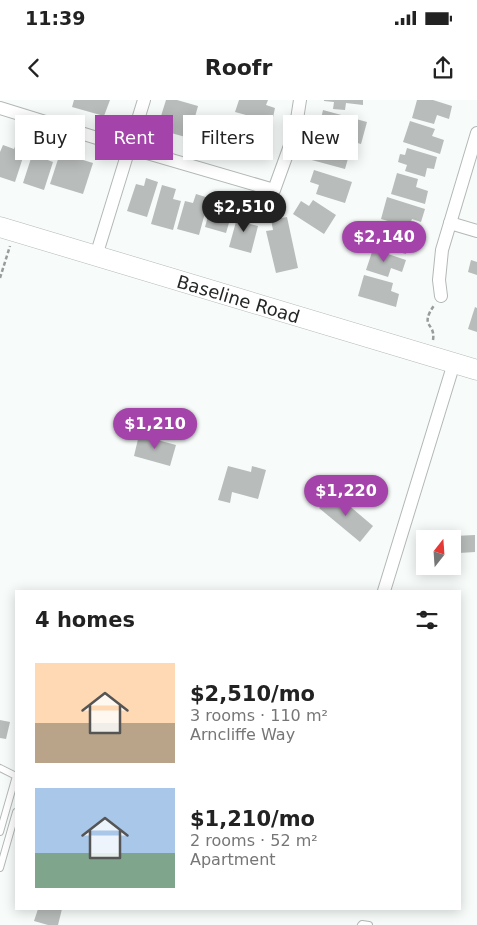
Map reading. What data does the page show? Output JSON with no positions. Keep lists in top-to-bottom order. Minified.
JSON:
{"streets":{"main road":["Baseline Road"]},"north":"top","page":{"status":"11:39","header":"Roofr","chip":["Buy","Rent","Filters","New"],"price":["$2,510","$2,140","$1,210","$1,220"],"heading":"4 homes","list":[{"name":"$2,510/mo","note":"3 rooms · 110 m² · Arncliffe Way"},{"name":"$1,210/mo","note":"2 rooms · 52 m² · Apartment"}]}}
